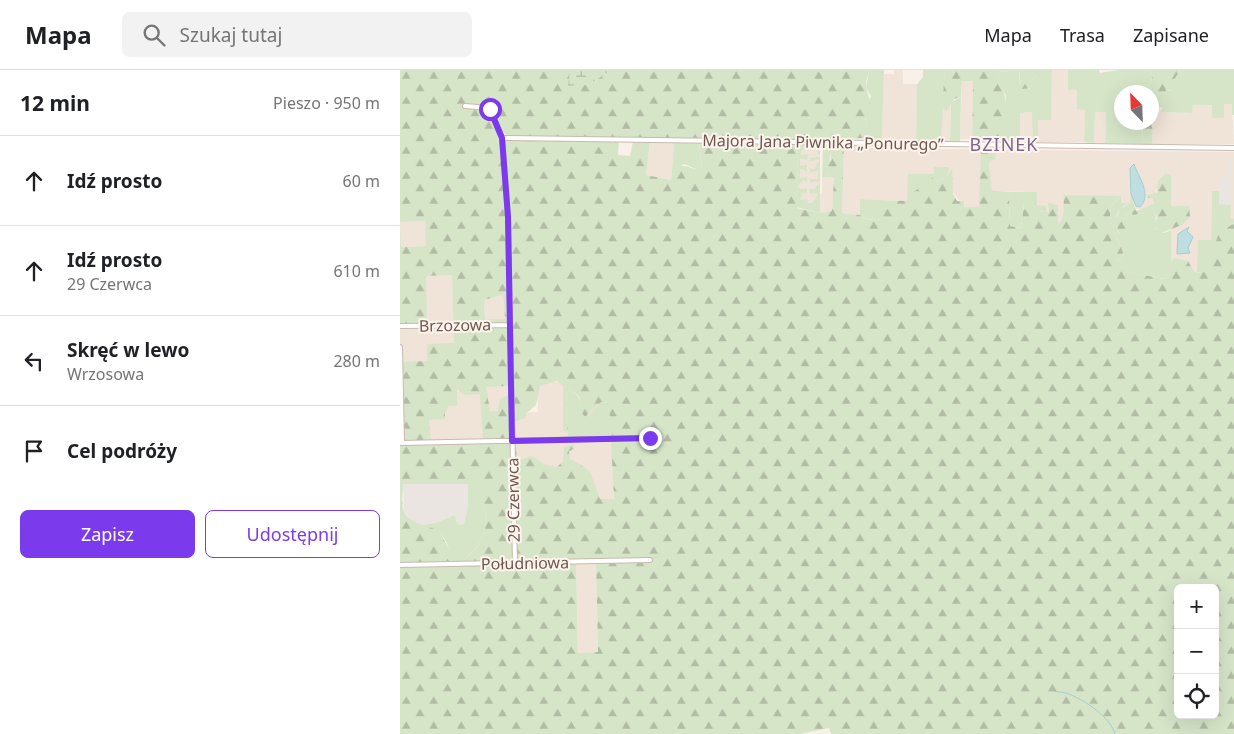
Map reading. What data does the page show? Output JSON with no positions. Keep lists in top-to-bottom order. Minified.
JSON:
{"streets":{"street":["Majora Jana Piwnika „Ponurego”","Brzozowa","29 Czerwca","Południowa"]},"crossings":[["Majora Jana Piwnika „Ponurego”","29 Czerwca"],["Brzozowa","29 Czerwca"],["29 Czerwca","Południowa"]],"districts":["BZINEK"],"north":"top left","page":{"header":"Mapa","search":"Szukaj tutaj","nav":["Mapa","Trasa","Zapisane"],"heading":["12 min","Pieszo · 950 m"],"list":[["Idź prosto","60 m"],["Idź prosto","29 Czerwca","610 m"],["Skręć w lewo","Wrzosowa","280 m"],"Cel podróży"],"buttons":["Zapisz","Udostępnij"],"map_buttons":["+","−"]}}
